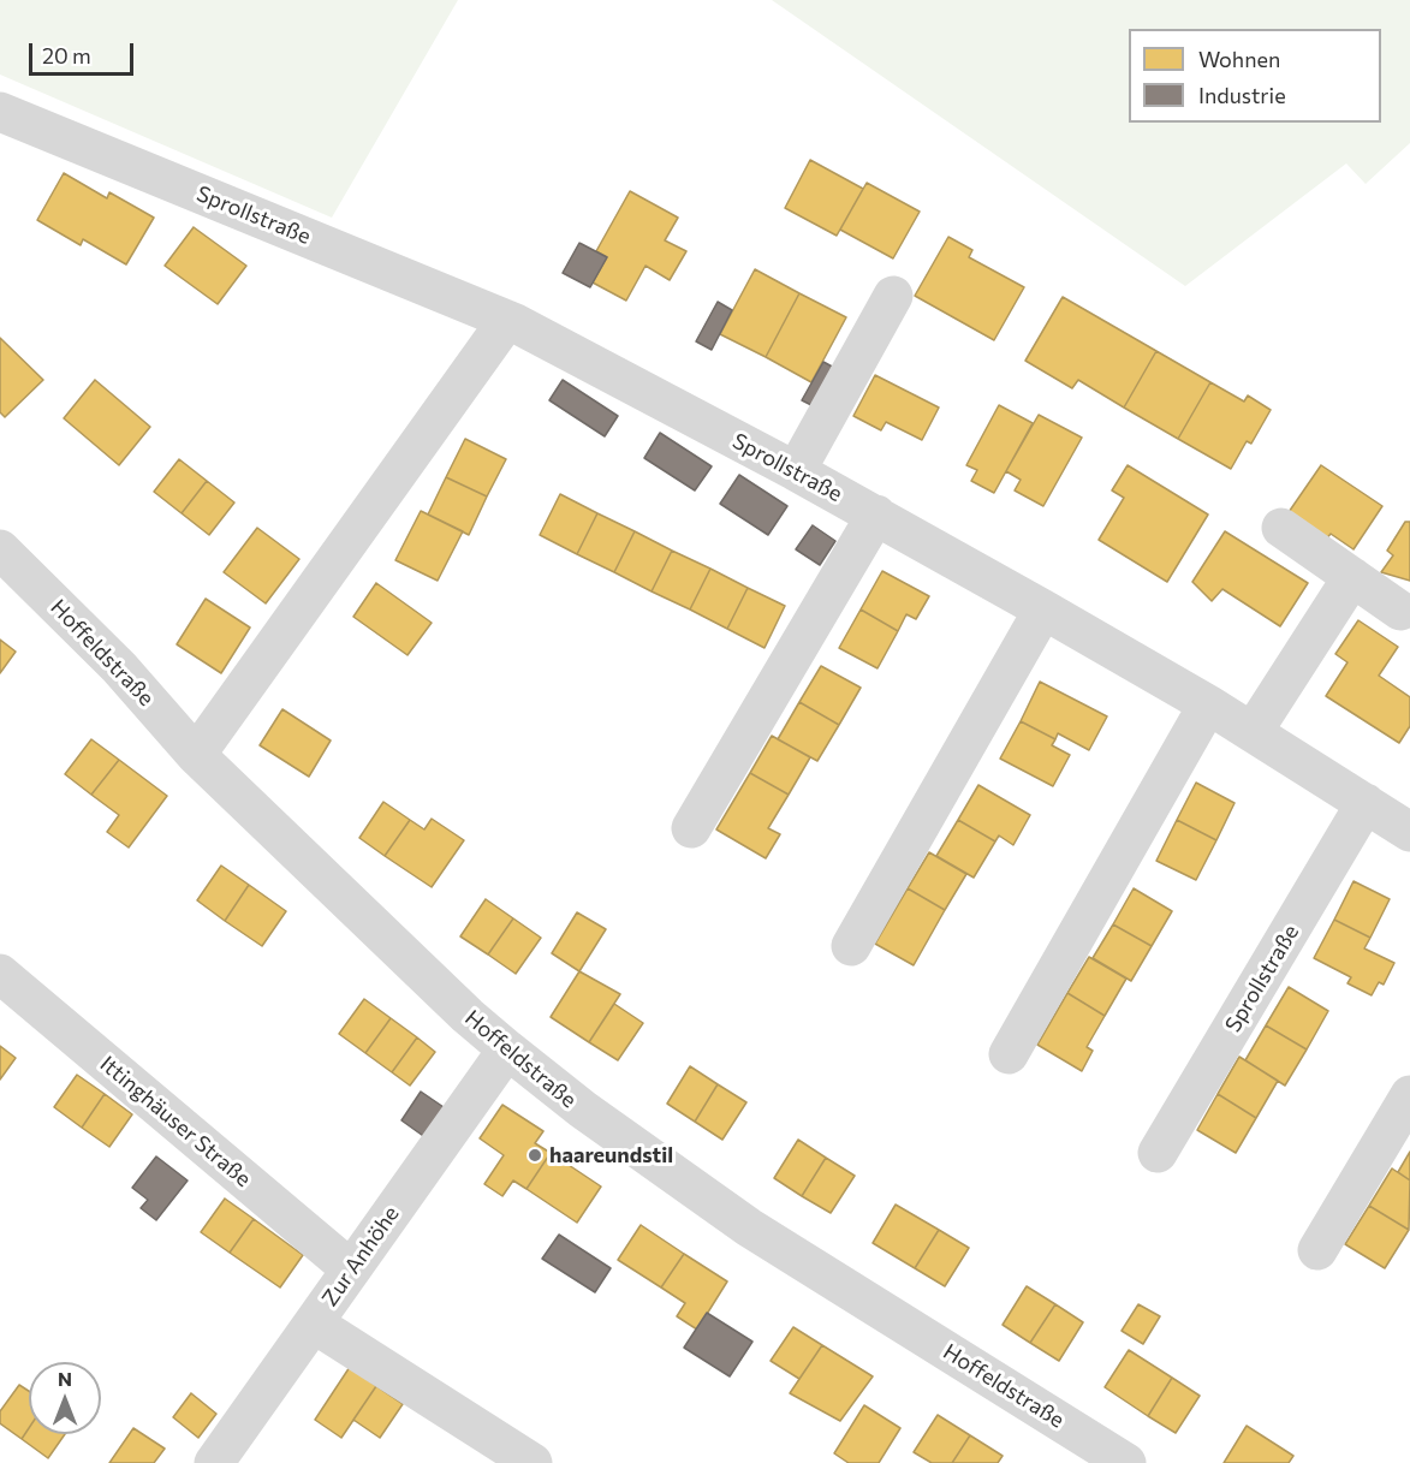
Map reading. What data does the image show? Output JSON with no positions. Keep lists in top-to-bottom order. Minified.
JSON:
{"streets":{"street":["Sprollstraße","Hoffeldstraße","Ittinghäuser Straße","Zur Anhöhe"]},"crossings":[["Hoffeldstraße","Zur Anhöhe"],["Ittinghäuser Straße","Zur Anhöhe"]],"places":["haareundstil"],"legend":["Wohnen","Industrie"],"scale_bar":"20 m","north":"top"}
